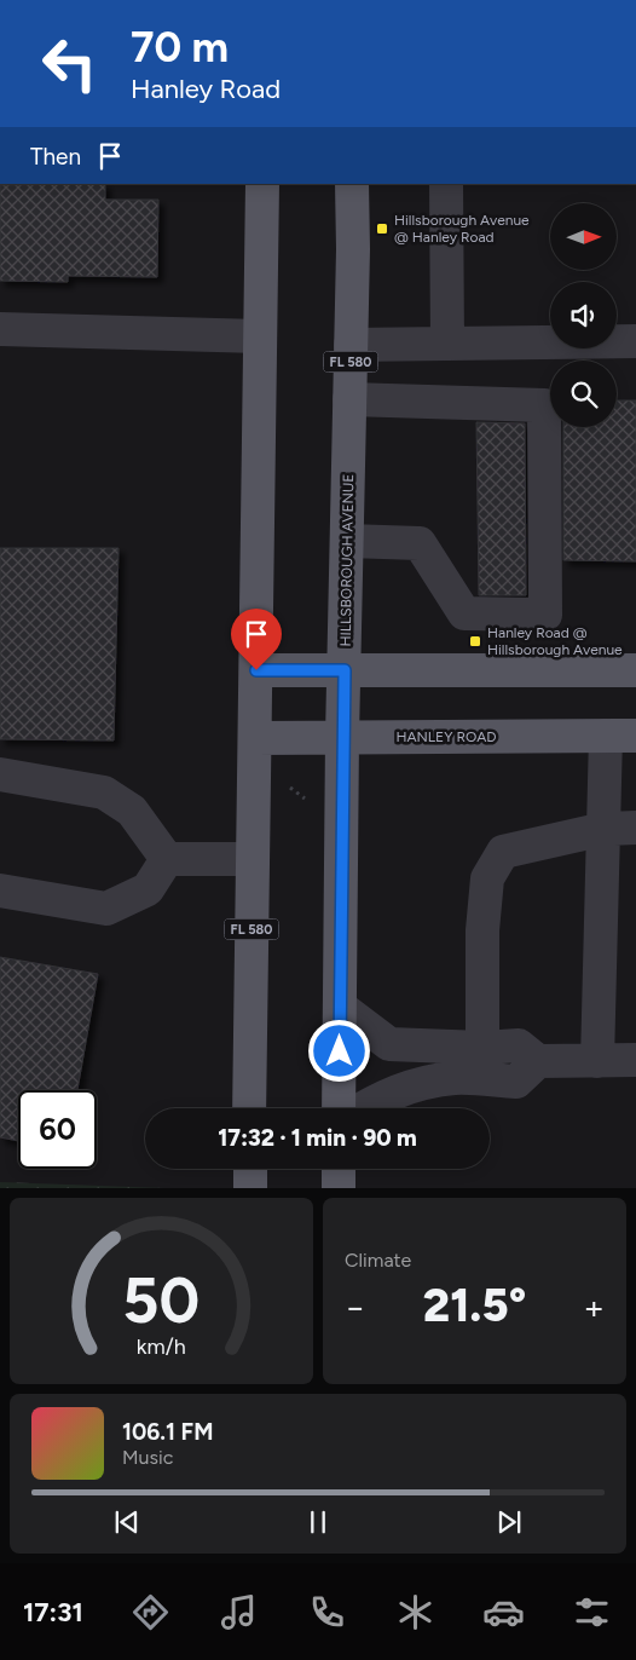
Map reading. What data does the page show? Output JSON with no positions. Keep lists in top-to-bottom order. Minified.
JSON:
{"streets":{"main road":["FL 580","HILLSBOROUGH AVENUE","HANLEY ROAD"]},"crossings":[["FL 580","HANLEY ROAD"],["HILLSBOROUGH AVENUE","HANLEY ROAD"]],"places":{"transit":["Hillsborough Avenue @ Hanley Road","Hanley Road @ Hillsborough Avenue"]},"north":"right","page":{"turn":["70 m","Hanley Road"],"then":"Then","limit":"60","trip":"17:32 · 1 min · 90 m","tile":"Climate","heat":["−","21.5°","+"],"song":["106.1 FM","Music"],"tabs":"17:31","gauge":["50","km/h"]}}
